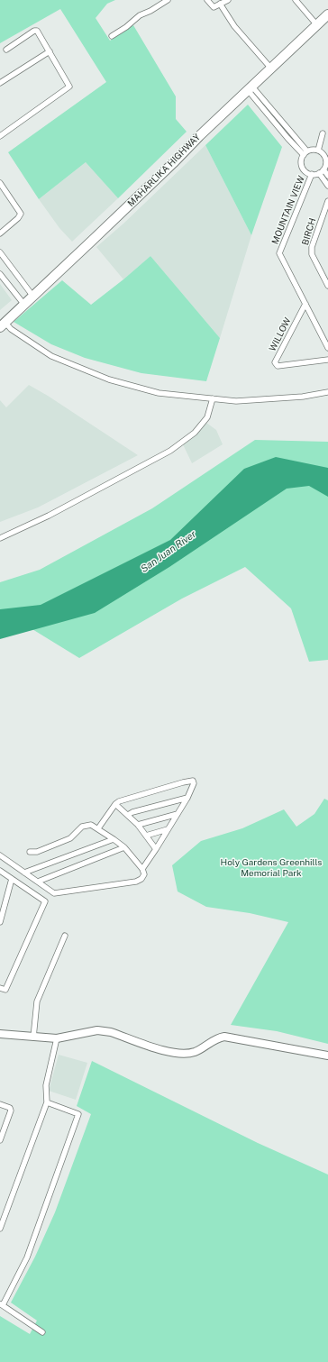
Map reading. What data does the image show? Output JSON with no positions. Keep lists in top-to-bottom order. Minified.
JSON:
{"streets":{"highway":["MAHARLIKA HIGHWAY"],"street":["MOUNTAIN VIEW","BIRCH","WILLOW"]},"crossings":[["MOUNTAIN VIEW","WILLOW"]],"water":["San Juan River"],"parks":["Holy Gardens Greenhills Memorial Park"]}
